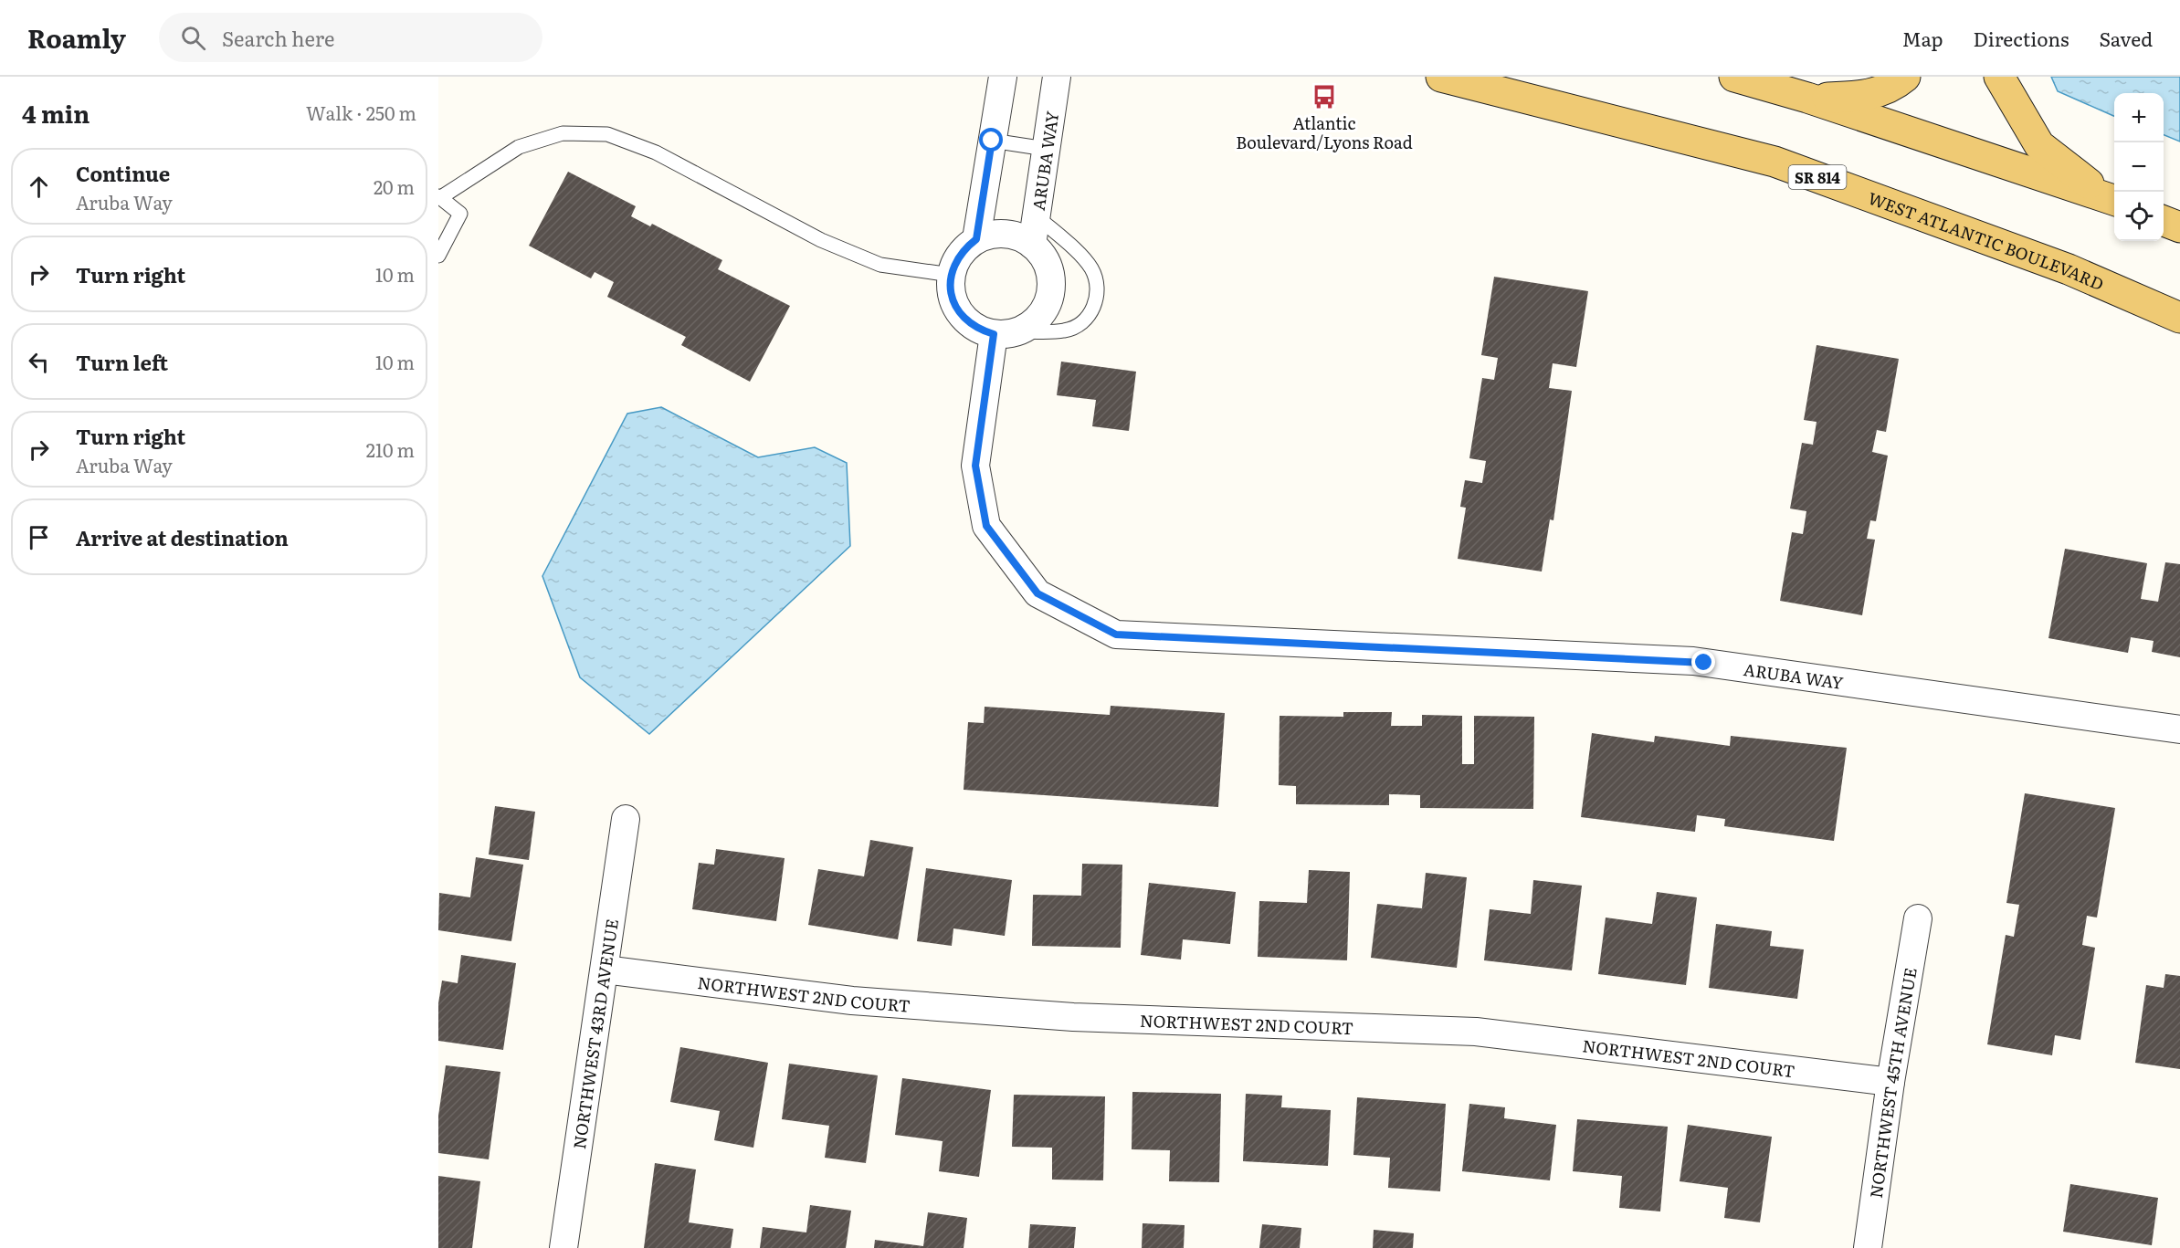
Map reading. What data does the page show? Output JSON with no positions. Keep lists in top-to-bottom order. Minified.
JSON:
{"streets":{"main road":["SR 814","WEST ATLANTIC BOULEVARD"],"street":["ARUBA WAY","NORTHWEST 2ND COURT","NORTHWEST 43RD AVENUE","NORTHWEST 45TH AVENUE"]},"crossings":[["NORTHWEST 2ND COURT","NORTHWEST 43RD AVENUE"],["NORTHWEST 2ND COURT","NORTHWEST 45TH AVENUE"]],"places":{"bus stop":["Atlantic Boulevard/Lyons Road"]},"page":{"header":"Roamly","search":"Search here","nav":["Map","Directions","Saved"],"heading":["4 min","Walk · 250 m"],"map_buttons":["+","−"],"list":[["Continue","Aruba Way","20 m"],["Turn right","10 m"],["Turn left","10 m"],["Turn right","Aruba Way","210 m"],"Arrive at destination"]}}
